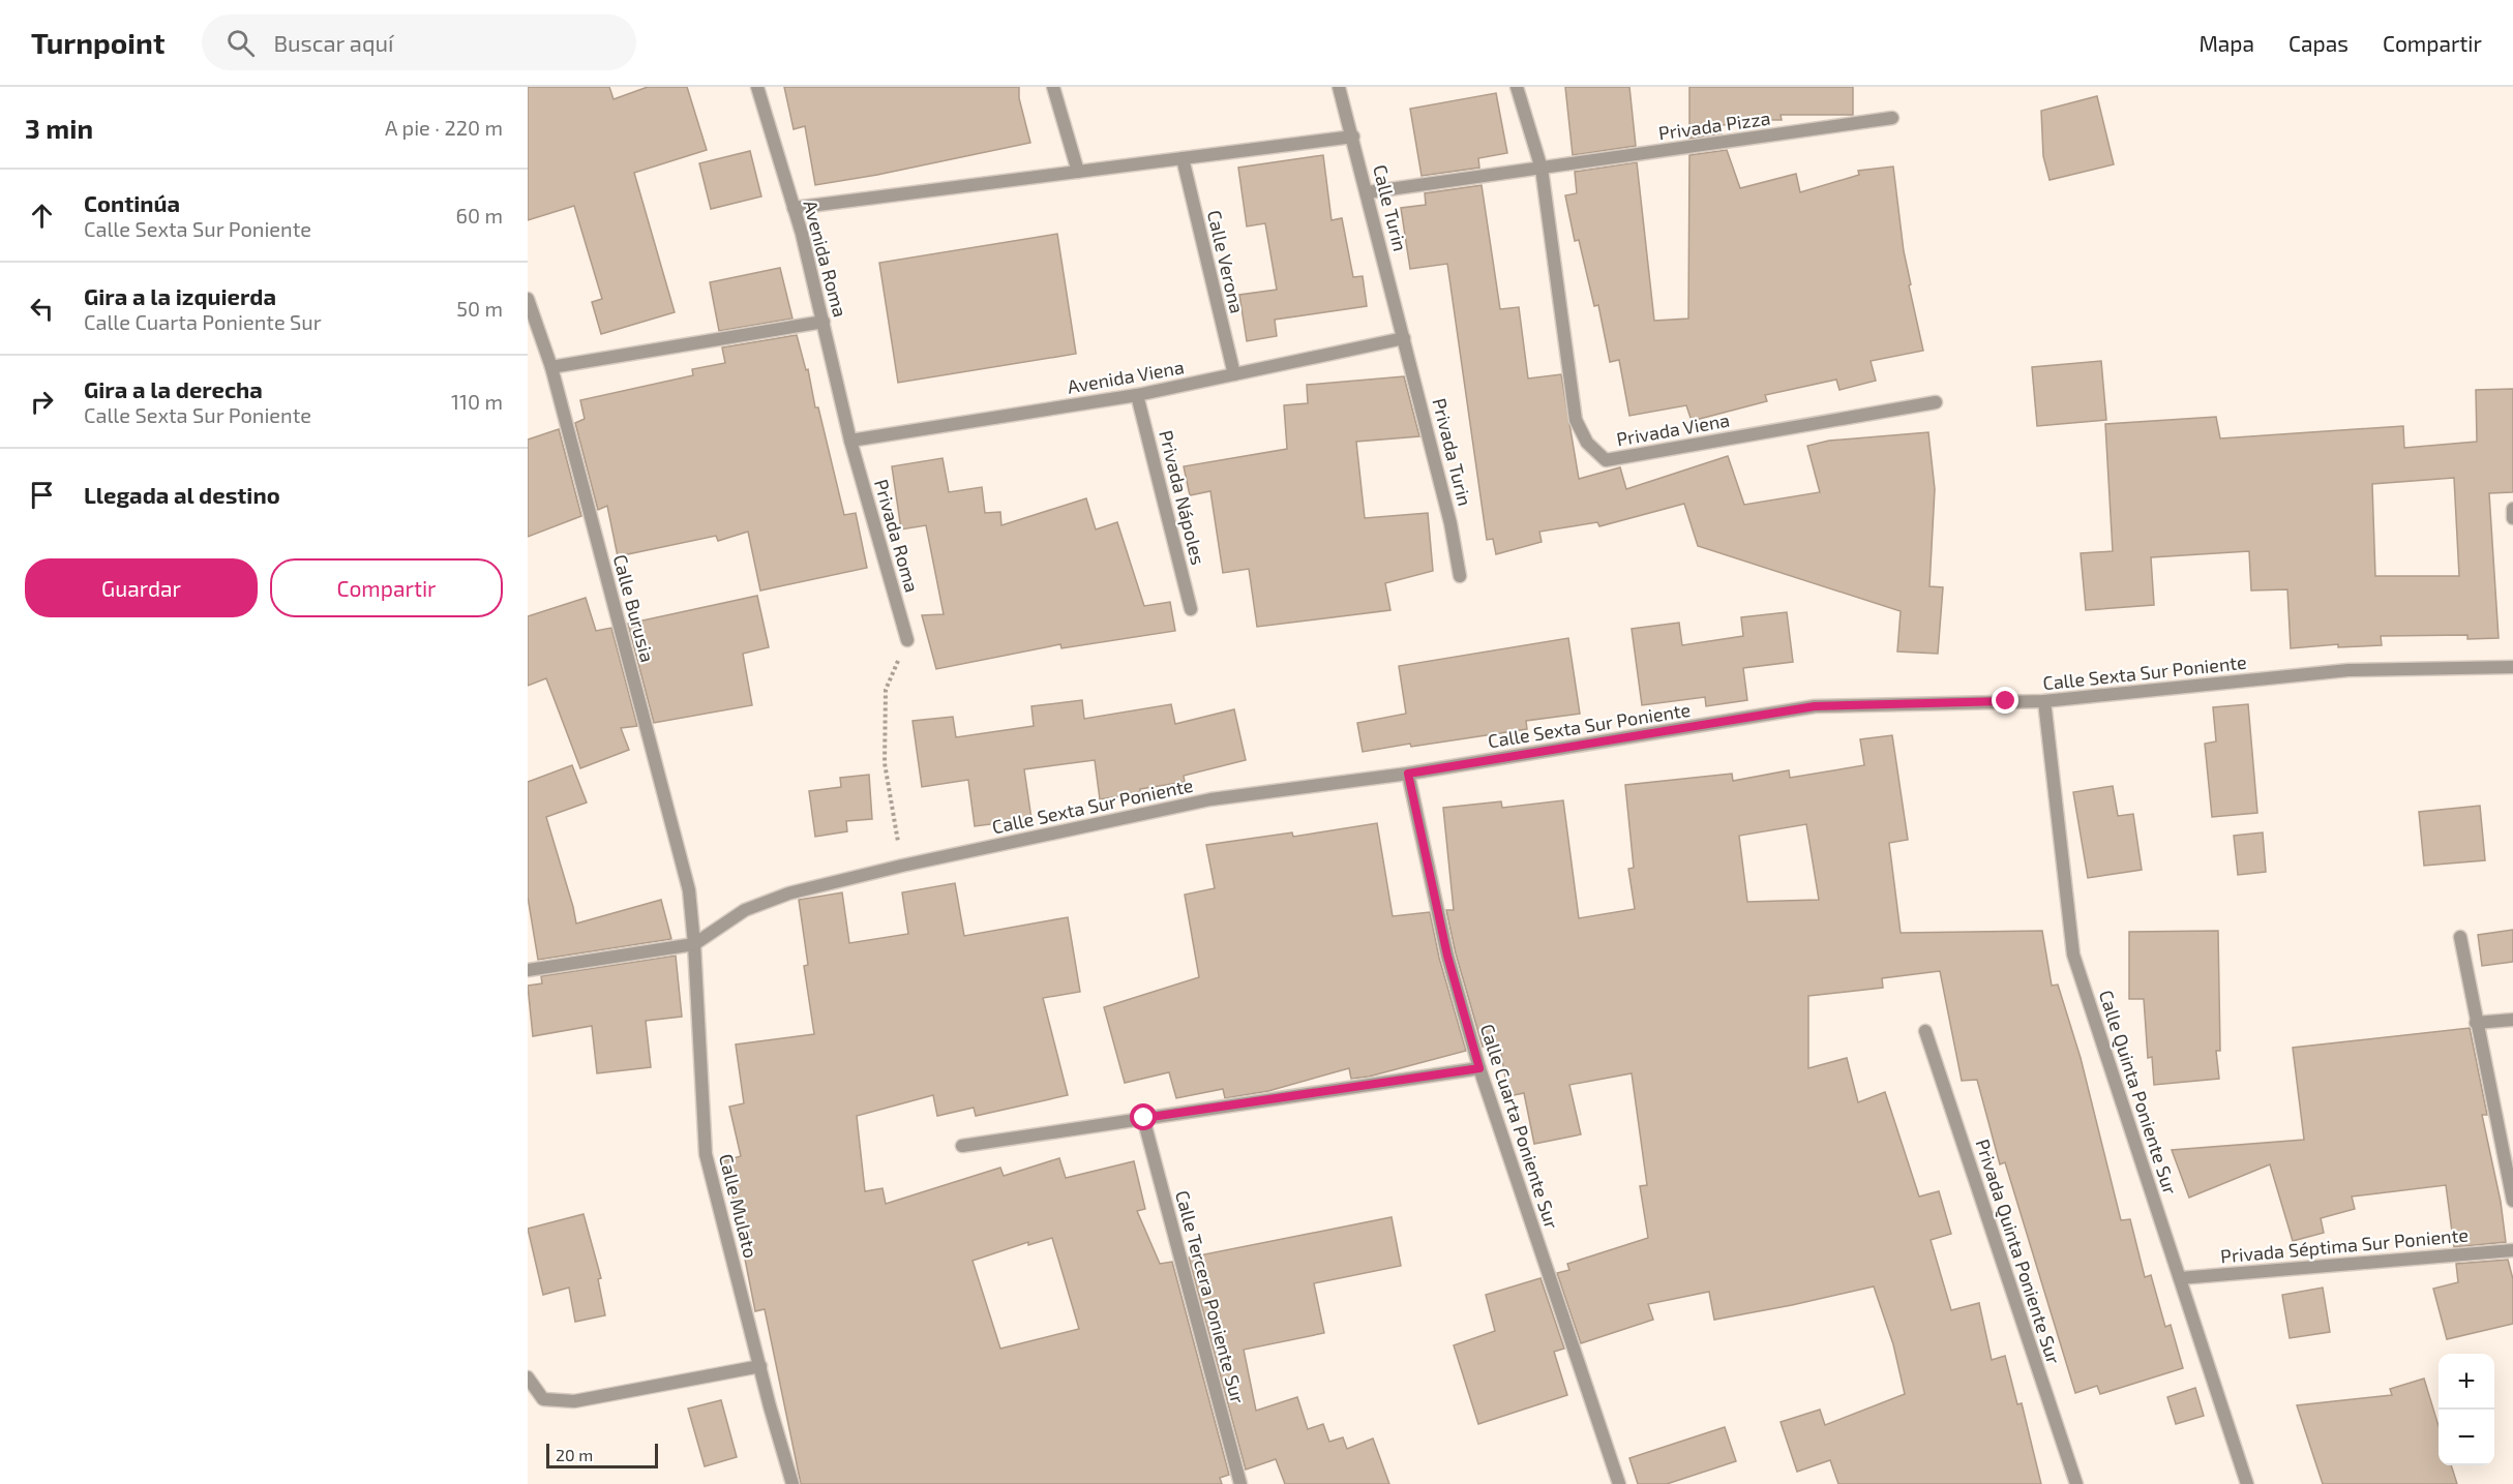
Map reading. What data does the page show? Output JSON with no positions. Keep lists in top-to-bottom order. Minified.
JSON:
{"streets":{"street":["Privada Pizza","Calle Turin","Avenida Roma","Calle Verona","Avenida Viena","Privada Viena","Privada Turin","Privada Nápoles","Privada Roma","Calle Burusia","Calle Sexta Sur Poniente","Calle Quinta Poniente Sur","Calle Cuarta Poniente Sur","Calle Mulato","Privada Séptima Sur Poniente","Privada Quinta Poniente Sur","Calle Tercera Poniente Sur"]},"crossings":[["Privada Pizza","Calle Turin"],["Privada Pizza","Privada Viena"],["Calle Turin","Avenida Viena"],["Calle Turin","Privada Turin"],["Avenida Roma","Avenida Viena"],["Avenida Roma","Privada Roma"],["Calle Verona","Avenida Viena"],["Avenida Viena","Privada Turin"],["Avenida Viena","Privada Nápoles"],["Avenida Viena","Privada Roma"],["Calle Burusia","Calle Mulato"],["Calle Sexta Sur Poniente","Calle Quinta Poniente Sur"],["Calle Sexta Sur Poniente","Calle Cuarta Poniente Sur"],["Calle Sexta Sur Poniente","Calle Mulato"],["Calle Quinta Poniente Sur","Privada Séptima Sur Poniente"]],"scale_bar":"20 m","page":{"header":"Turnpoint","search":"Buscar aquí","nav":["Mapa","Capas","Compartir"],"heading":["3 min","A pie · 220 m"],"list":[["Continúa","Calle Sexta Sur Poniente","60 m"],["Gira a la izquierda","Calle Cuarta Poniente Sur","50 m"],["Gira a la derecha","Calle Sexta Sur Poniente","110 m"],"Llegada al destino"],"buttons":["Guardar","Compartir"],"map_buttons":["+","−"],"scale":"20 m"}}
